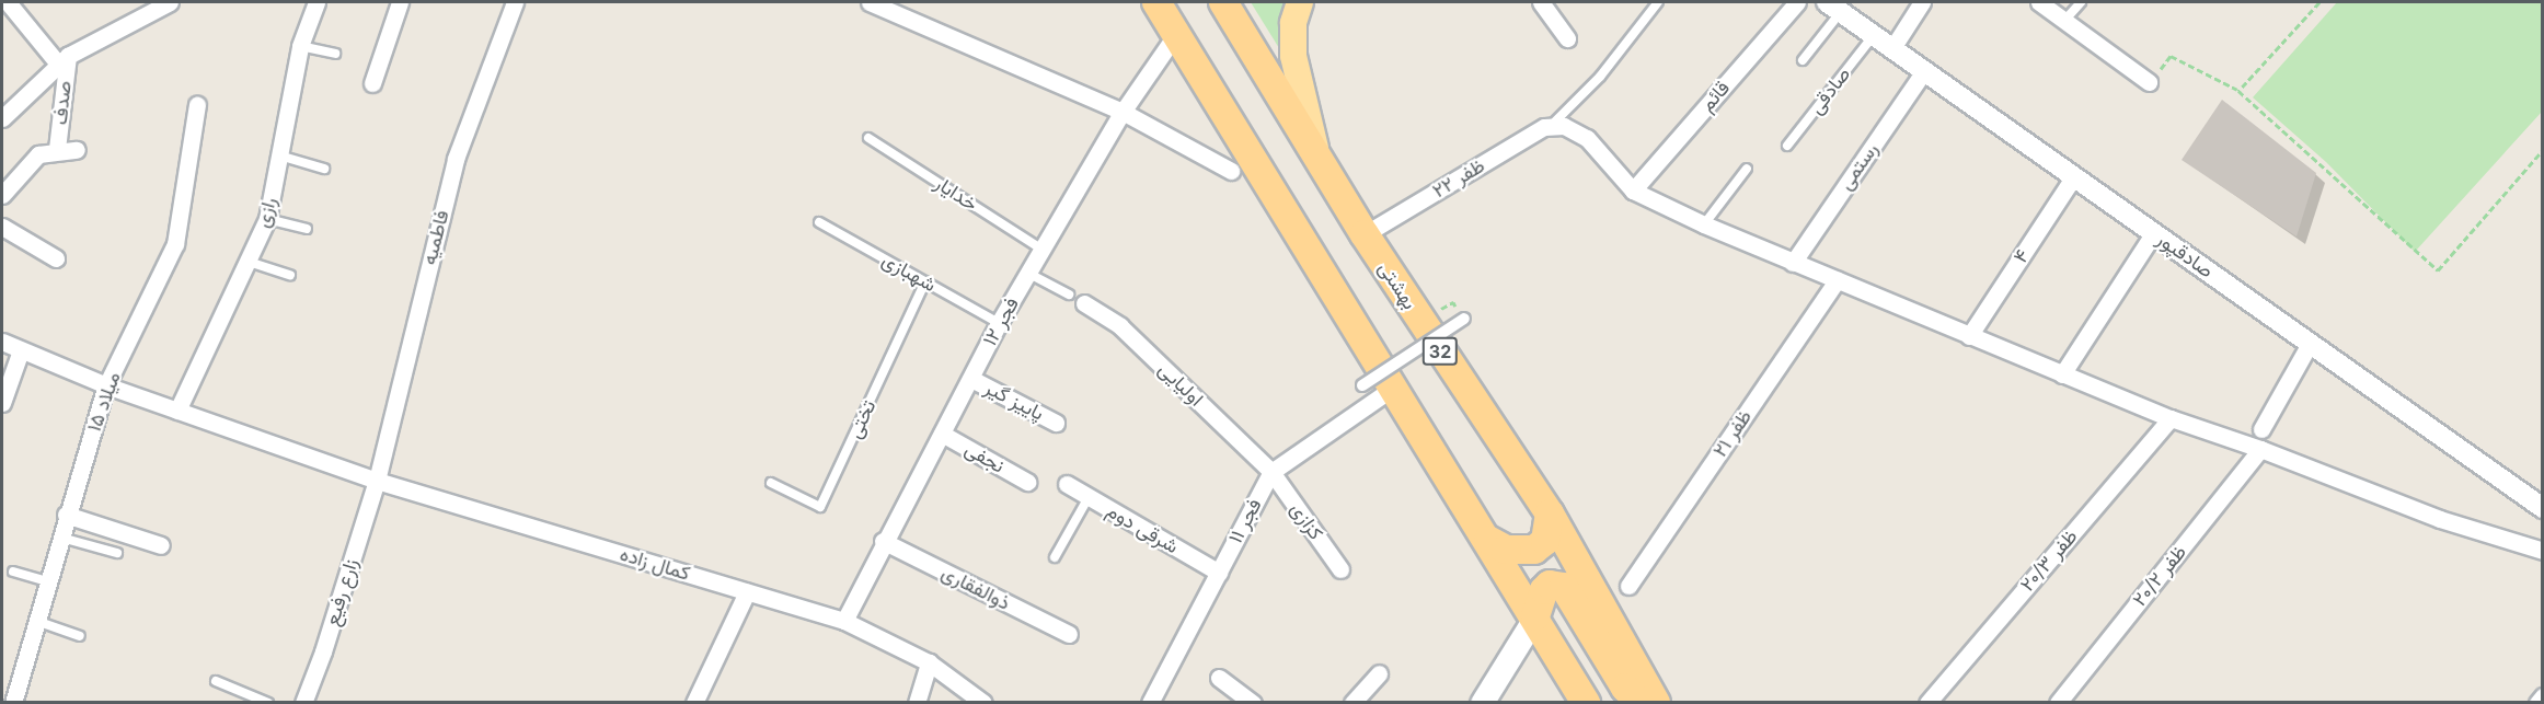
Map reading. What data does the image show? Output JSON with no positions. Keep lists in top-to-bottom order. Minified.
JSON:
{"streets":{"highway":["بهشتی","32"],"street":["قائم","صدف","رستمی","ظفر ۲۲","رازی","فاطمیه","صادقپور","۴","فجر ۱۲","اولیایی","پاییز گیر","میلاد ۱۵","ظفر ۲۱","نجفی","فجر ۱۱","کزازی","شرقی دوم","ظفر ۲۰/۳","کمال زاده","ظفر ۲۰/۲","ذوالفقاری","زارع رفیع"],"lane":["صادقی","خدایار","شهبازی","تختی"]},"crossings":[["صادقی","صادقپور"],["رستمی","صادقپور"],["ظفر ۲۲","بهشتی"],["خدایار","فجر ۱۲"],["رازی","کمال زاده"],["فاطمیه","کمال زاده"],["فاطمیه","زارع رفیع"],["صادقپور","۴"],["شهبازی","فجر ۱۲"],["شهبازی","تختی"],["فجر ۱۲","پاییز گیر"],["فجر ۱۲","نجفی"],["فجر ۱۲","کمال زاده"],["فجر ۱۲","ذوالفقاری"],["اولیایی","فجر ۱۱"],["اولیایی","کزازی"],["میلاد ۱۵","کمال زاده"],["فجر ۱۱","کزازی"],["فجر ۱۱","شرقی دوم"],["کمال زاده","زارع رفیع"]]}
